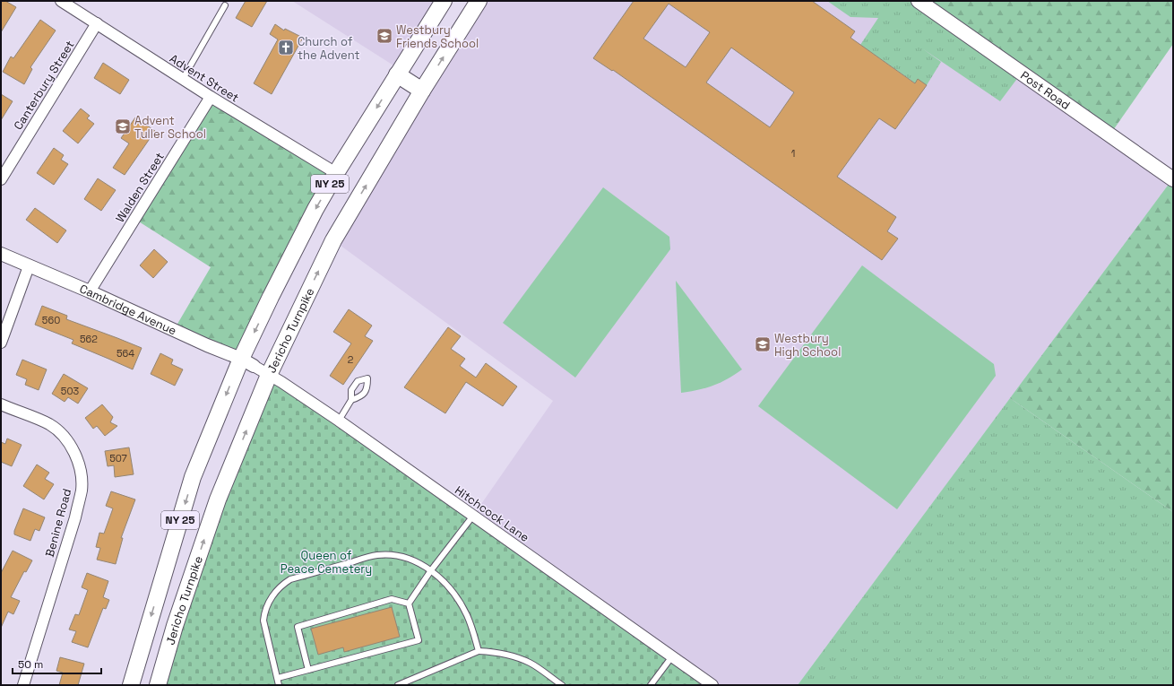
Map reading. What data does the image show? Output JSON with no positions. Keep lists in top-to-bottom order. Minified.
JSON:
{"streets":{"main road":["Post Road","NY 25","Jericho Turnpike"],"street":["Advent Street","Canterbury Street","Walden Street","Cambridge Avenue","Hitchcock Lane","Benine Road"]},"crossings":[["Advent Street","Canterbury Street"],["Advent Street","NY 25"],["Advent Street","Walden Street"],["NY 25","Cambridge Avenue"],["NY 25","Hitchcock Lane"],["Walden Street","Cambridge Avenue"],["Cambridge Avenue","Hitchcock Lane"],["Jericho Turnpike","Hitchcock Lane"]],"parks":["Queen of Peace Cemetery"],"places":{"school or university":["Westbury Friends School","Advent Tuller School","Westbury High School"],"church":["Church of the Advent"]},"house_numbers":["1","560","562","564","2","503","507"],"scale_bar":"50 m"}
